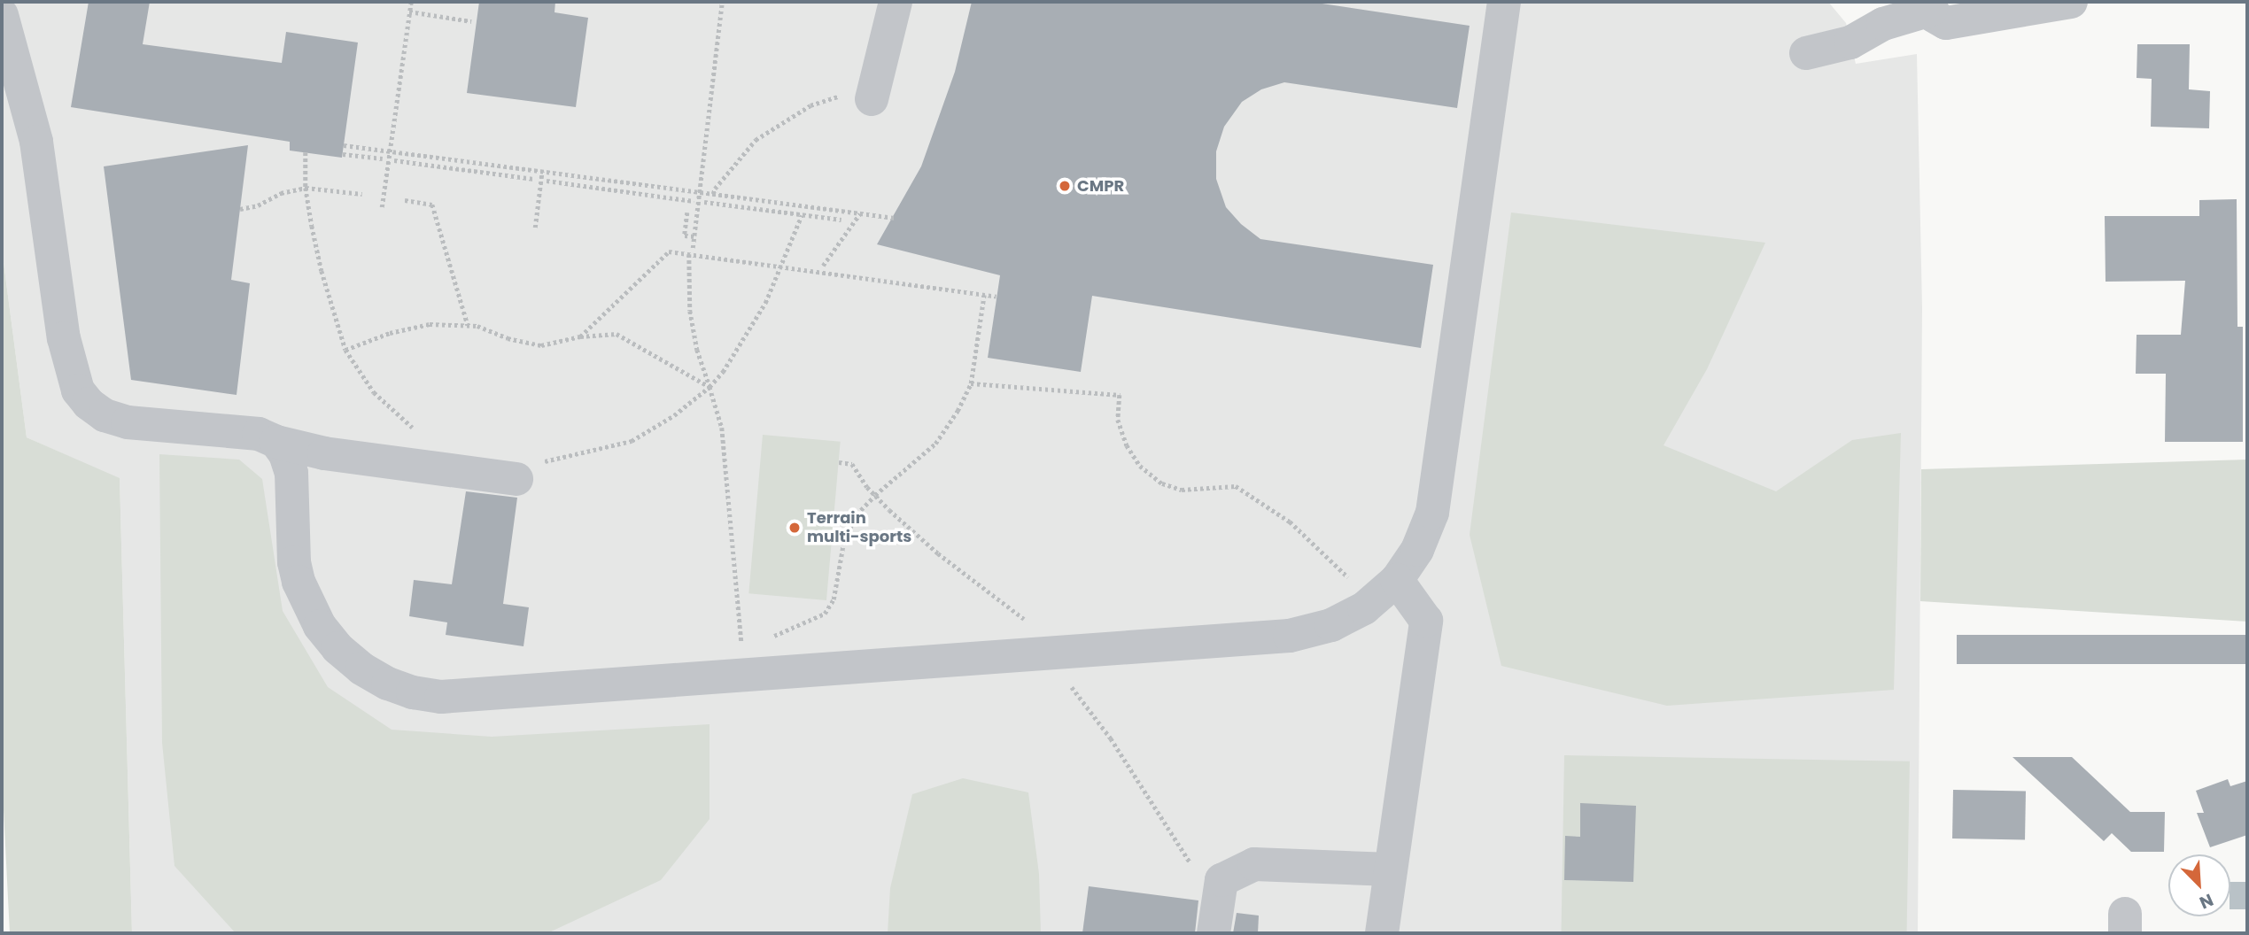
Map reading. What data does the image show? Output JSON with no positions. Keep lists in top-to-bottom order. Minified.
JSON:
{"places":["CMPR","Terrain multi-sports"],"north":"bottom right"}
